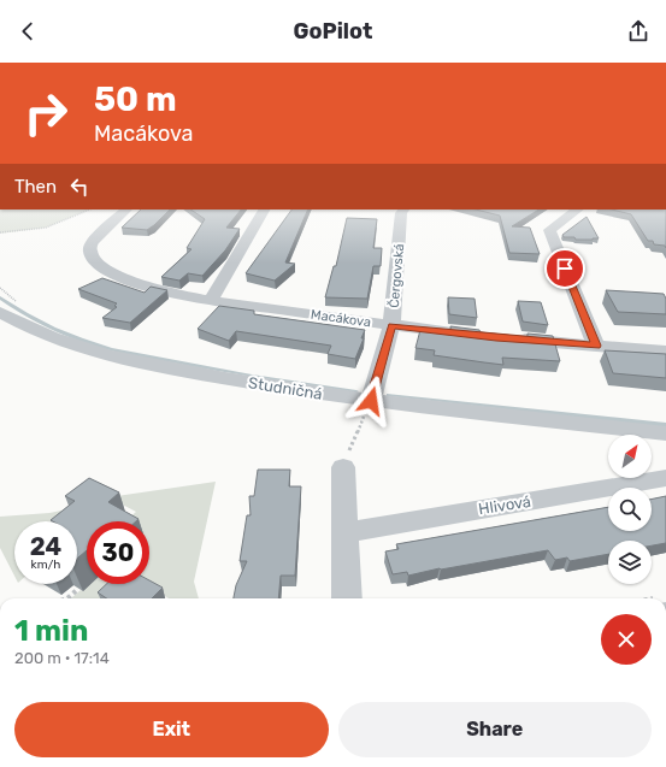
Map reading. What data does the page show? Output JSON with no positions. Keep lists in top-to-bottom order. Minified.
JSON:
{"streets":{"street":["Čergovská","Macákova","Studničná","Hlivová"]},"crossings":[["Čergovská","Macákova"],["Čergovská","Studničná"]],"north":"top right","page":{"header":"GoPilot","turn":["50 m","Macákova"],"then":"Then","speed":"24 km/h","limit":"30","heading":["1 min","200 m · 17:14"],"buttons":["Exit","Share"]}}
